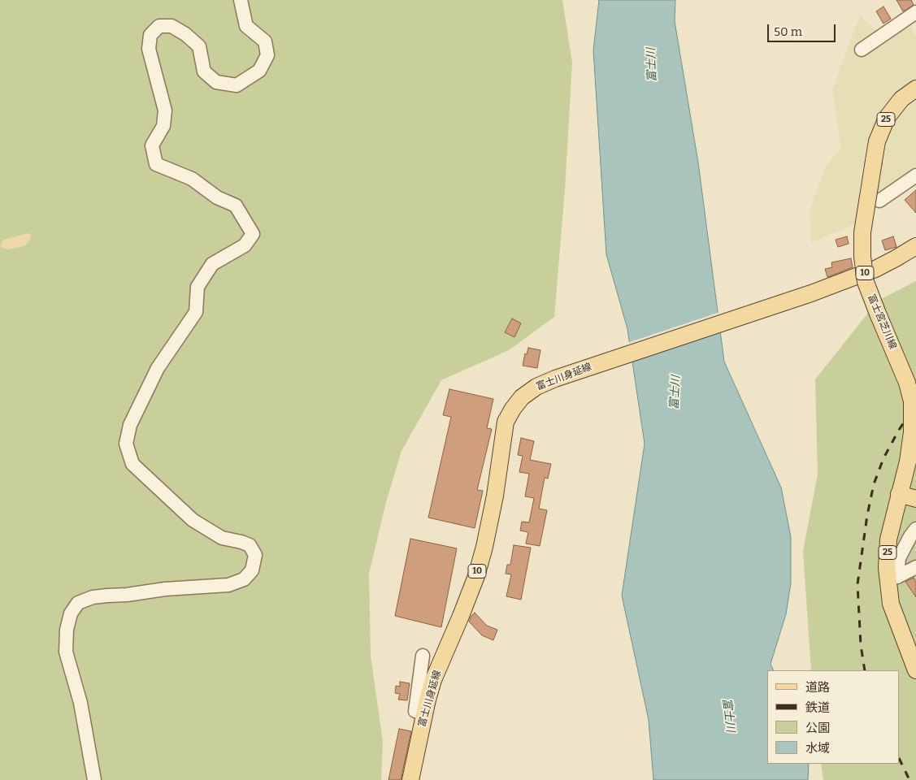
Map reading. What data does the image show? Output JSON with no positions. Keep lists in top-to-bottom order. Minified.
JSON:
{"streets":{"main road":["25","10","富士宮芝川線","富士川身延線"]},"water":["富士川"],"legend":["道路","鉄道","公園","水域"],"scale_bar":"50 m"}
